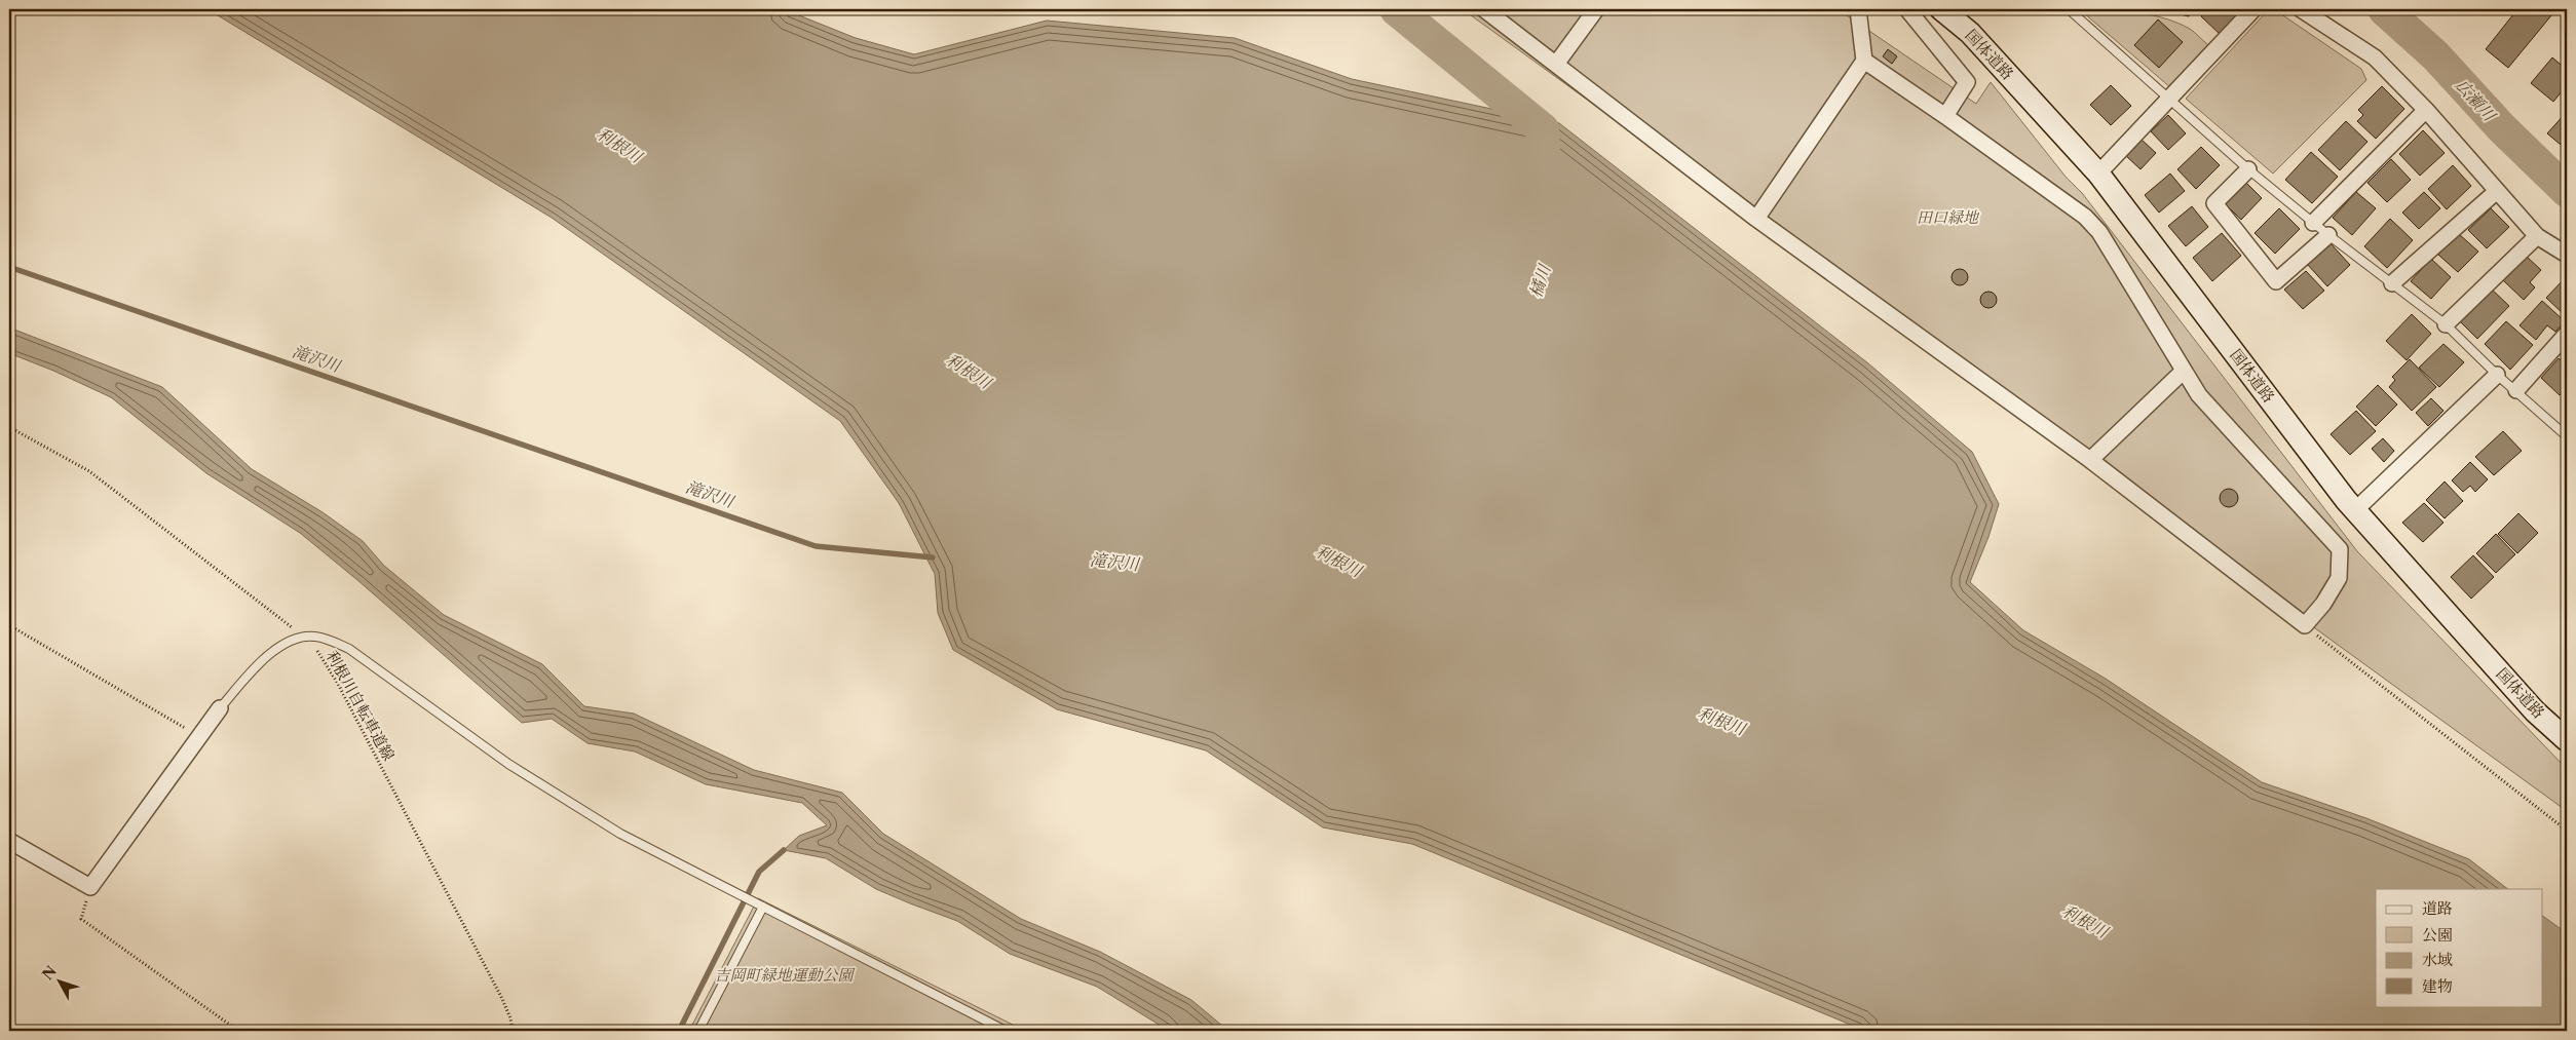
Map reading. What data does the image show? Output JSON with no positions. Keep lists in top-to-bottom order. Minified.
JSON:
{"streets":{"street":["国体道路"],"path":["利根川自転車道線"]},"water":["広瀬川","利根川","橘川","滝沢川"],"parks":["田口緑地","吉岡町緑地運動公園"],"legend":["道路","公園","水域","建物"],"north":"top left"}
